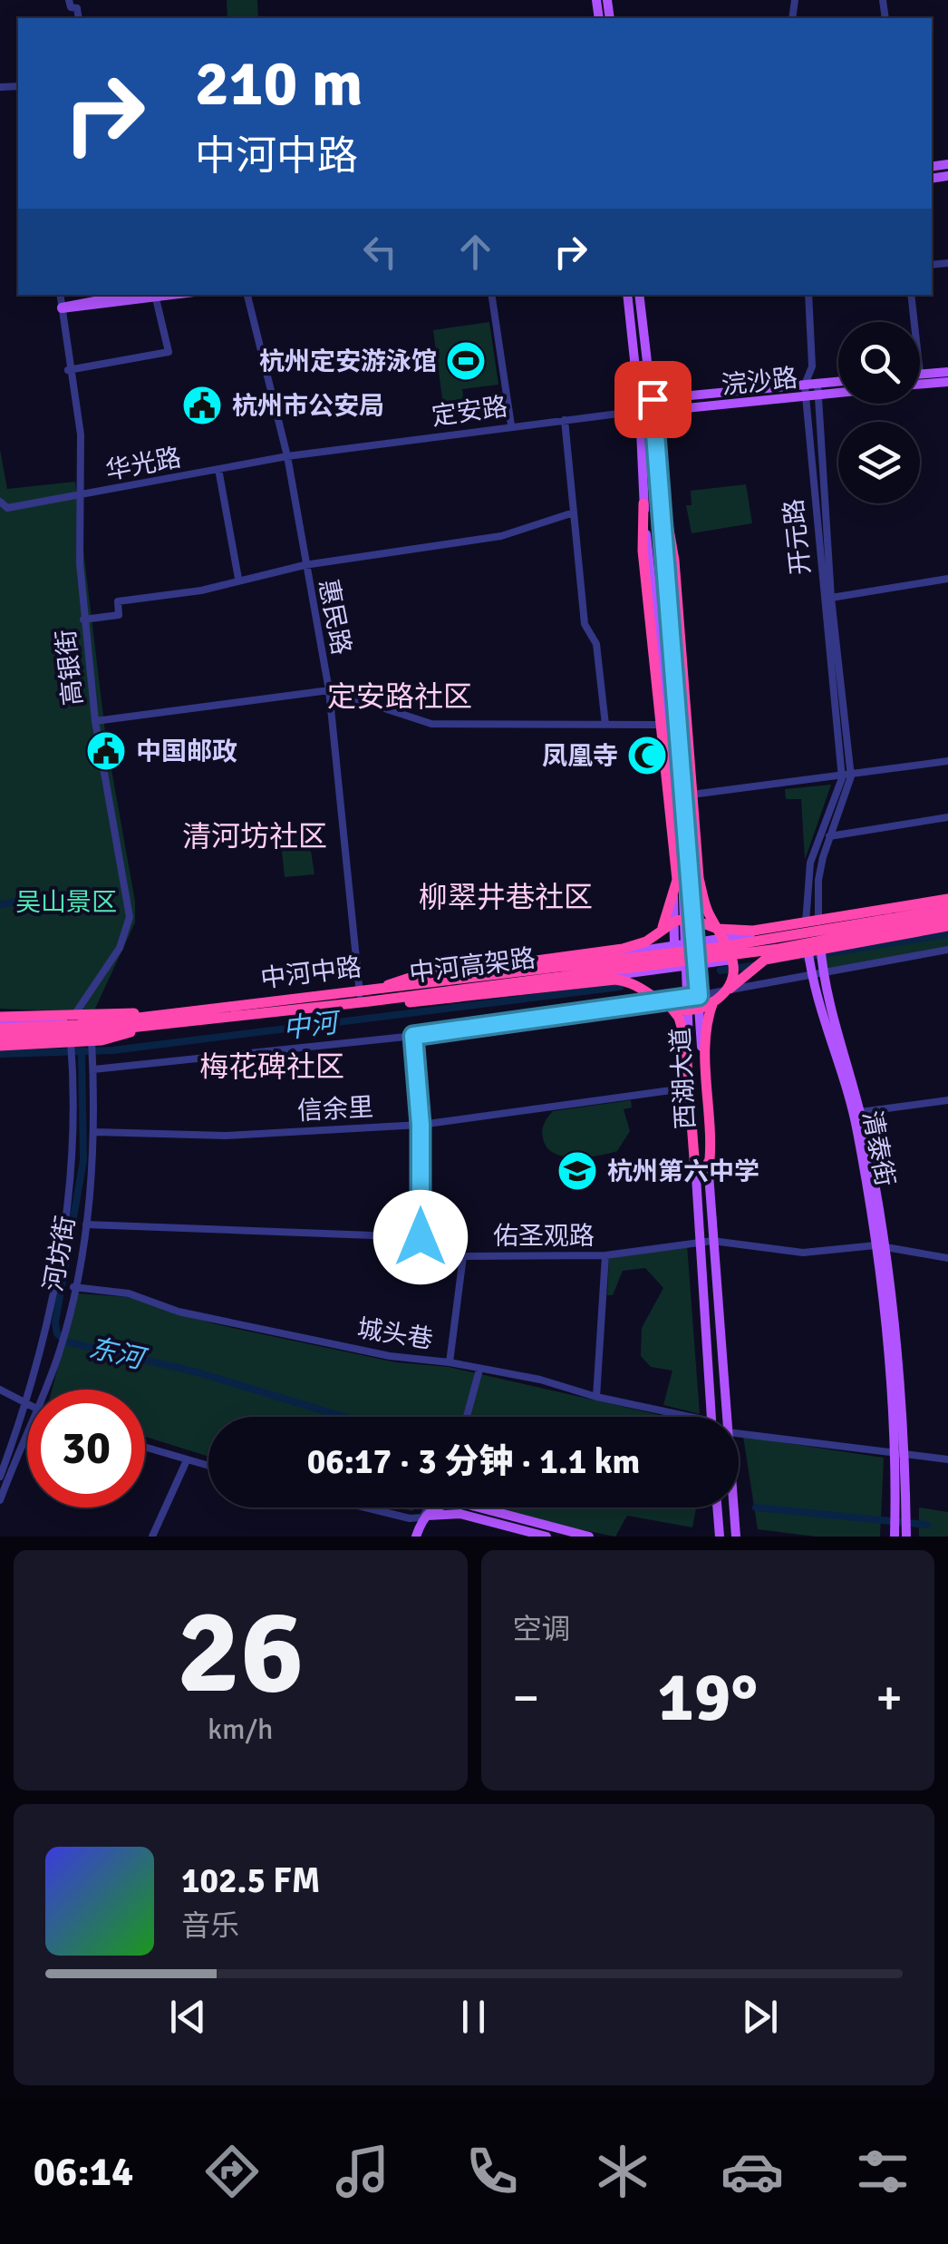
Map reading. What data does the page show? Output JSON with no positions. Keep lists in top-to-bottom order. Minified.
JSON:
{"streets":{"highway":["中河高架路"],"main road":["浣沙路","中河中路","西湖大道","清泰街"],"street":["定安路","华光路","开元路","惠民路","高银街","信余里","佑圣观路","河坊街","城头巷"]},"crossings":[["浣沙路","定安路"],["浣沙路","开元路"],["浣沙路","西湖大道"],["定安路","华光路"],["定安路","惠民路"],["华光路","惠民路"],["华光路","高银街"],["开元路","清泰街"],["惠民路","中河高架路"],["惠民路","中河中路"],["高银街","中河中路"],["高银街","河坊街"],["中河高架路","中河中路"],["中河中路","西湖大道"],["中河中路","清泰街"],["中河中路","河坊街"],["西湖大道","佑圣观路"],["信余里","河坊街"],["清泰街","佑圣观路"],["佑圣观路","河坊街"],["河坊街","城头巷"]],"districts":["定安路社区","清河坊社区","柳翠井巷社区","梅花碑社区"],"water":["中河","东河"],"parks":["吴山景区"],"places":{"sports":["杭州定安游泳馆"],"public building":["杭州市公安局","中国邮政"],"mosque":["凤凰寺"],"school or university":["杭州第六中学"]},"page":{"turn":["210 m","中河中路"],"limit":"30","trip":"06:17 · 3 分钟 · 1.1 km","tile":[["26","km/h"],"空调"],"heat":["−","19°","+"],"song":["102.5 FM","音乐"],"tabs":"06:14"}}
